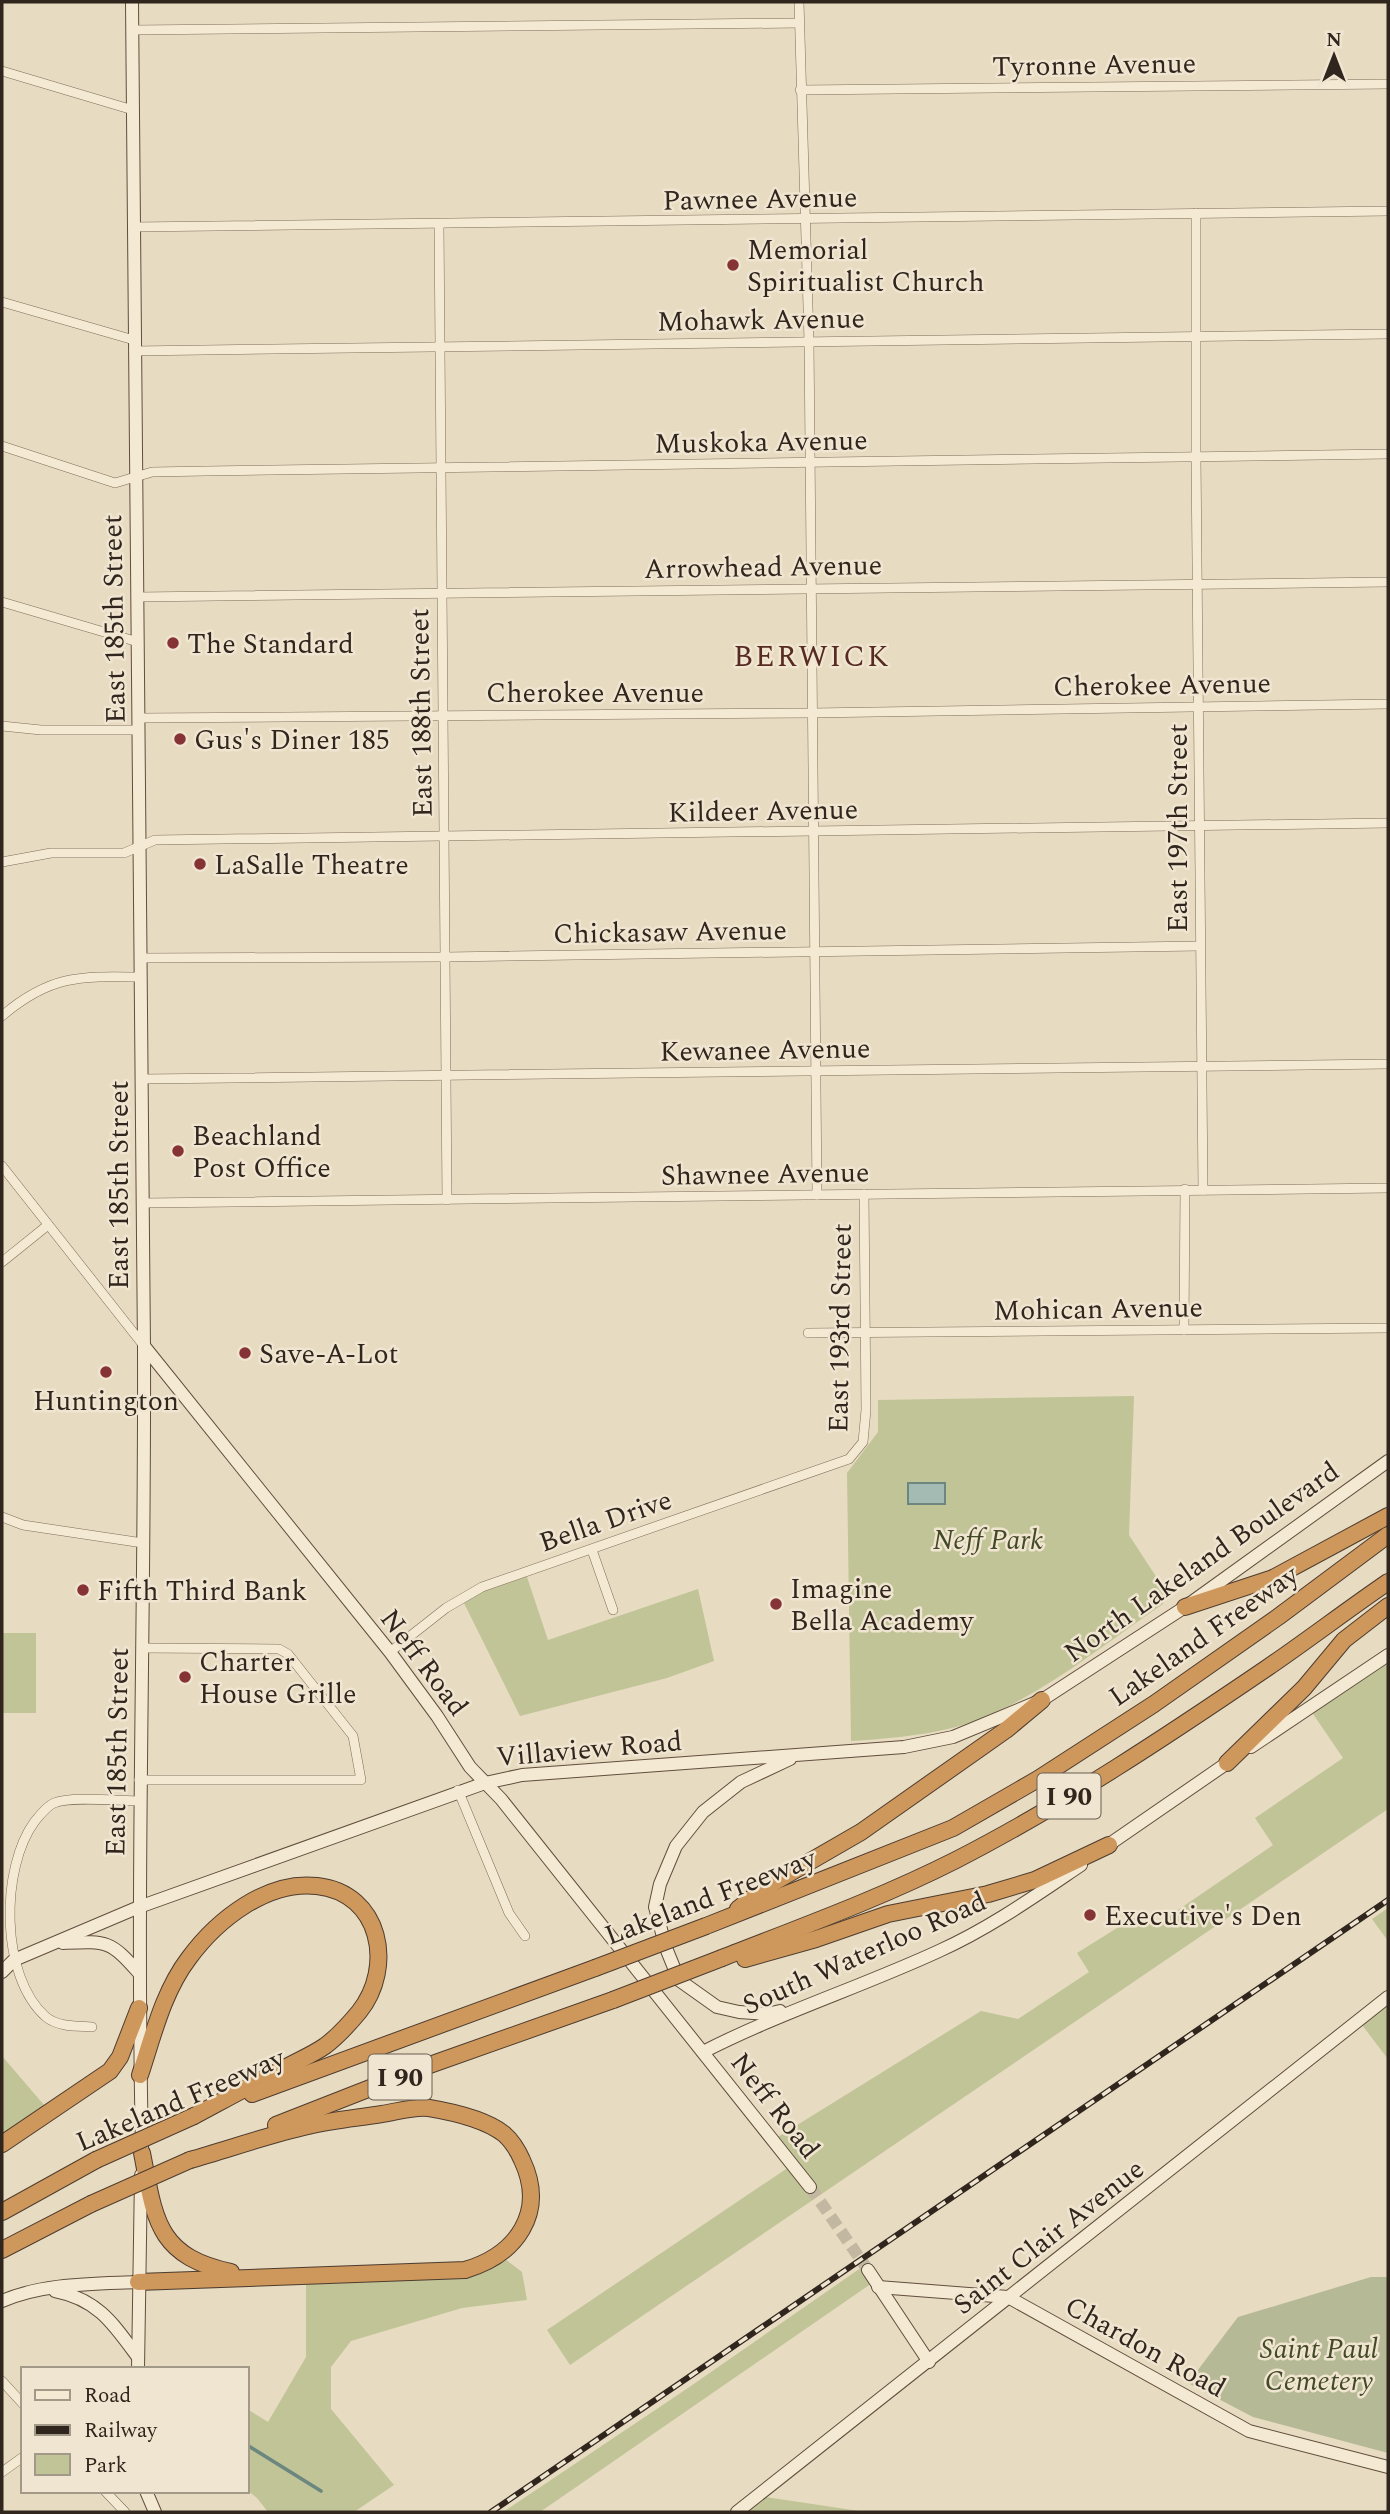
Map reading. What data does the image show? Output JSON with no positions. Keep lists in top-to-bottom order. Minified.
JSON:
{"streets":{"highway":["Lakeland Freeway","I 90"],"street":["Tyronne Avenue","Pawnee Avenue","Mohawk Avenue","Muskoka Avenue","Arrowhead Avenue","East 185th Street","Cherokee Avenue","East 188th Street","Kildeer Avenue","East 197th Street","Chickasaw Avenue","Kewanee Avenue","Shawnee Avenue","Mohican Avenue","East 193rd Street","Bella Drive","North Lakeland Boulevard","Neff Road","Villaview Road","South Waterloo Road","Saint Clair Avenue","Chardon Road"]},"crossings":[["Tyronne Avenue","East 193rd Street"],["Pawnee Avenue","East 185th Street"],["Pawnee Avenue","East 188th Street"],["Pawnee Avenue","East 197th Street"],["Pawnee Avenue","East 193rd Street"],["Mohawk Avenue","East 185th Street"],["Mohawk Avenue","East 188th Street"],["Mohawk Avenue","East 197th Street"],["Mohawk Avenue","East 193rd Street"],["Muskoka Avenue","East 185th Street"],["Muskoka Avenue","East 188th Street"],["Muskoka Avenue","East 197th Street"],["Muskoka Avenue","East 193rd Street"],["Arrowhead Avenue","East 185th Street"],["Arrowhead Avenue","East 188th Street"],["Arrowhead Avenue","East 197th Street"],["Arrowhead Avenue","East 193rd Street"],["East 185th Street","Cherokee Avenue"],["East 185th Street","Kildeer Avenue"],["East 185th Street","Chickasaw Avenue"],["East 185th Street","Kewanee Avenue"],["East 185th Street","Shawnee Avenue"],["East 185th Street","Neff Road"],["East 185th Street","Villaview Road"],["Cherokee Avenue","East 188th Street"],["Cherokee Avenue","East 197th Street"],["Cherokee Avenue","East 193rd Street"],["East 188th Street","Kildeer Avenue"],["East 188th Street","Chickasaw Avenue"],["East 188th Street","Kewanee Avenue"],["East 188th Street","Shawnee Avenue"],["Kildeer Avenue","East 197th Street"],["Kildeer Avenue","East 193rd Street"],["East 197th Street","Chickasaw Avenue"],["East 197th Street","Kewanee Avenue"],["East 197th Street","Shawnee Avenue"],["Chickasaw Avenue","East 193rd Street"],["Kewanee Avenue","East 193rd Street"],["Shawnee Avenue","East 193rd Street"],["Mohican Avenue","East 193rd Street"],["East 193rd Street","Bella Drive"],["Bella Drive","Neff Road"],["North Lakeland Boulevard","Villaview Road"],["Neff Road","Villaview Road"],["Neff Road","South Waterloo Road"],["Saint Clair Avenue","Chardon Road"]],"districts":["BERWICK"],"parks":["Neff Park","Saint Paul Cemetery"],"places":["Memorial Spiritualist Church","The Standard","Gus's Diner 185","LaSalle Theatre","Beachland Post Office","Save-A-Lot","Huntington","Fifth Third Bank","Imagine Bella Academy","Charter House Grille","Executive's Den"],"legend":["Road","Railway","Park"],"north":"top"}
